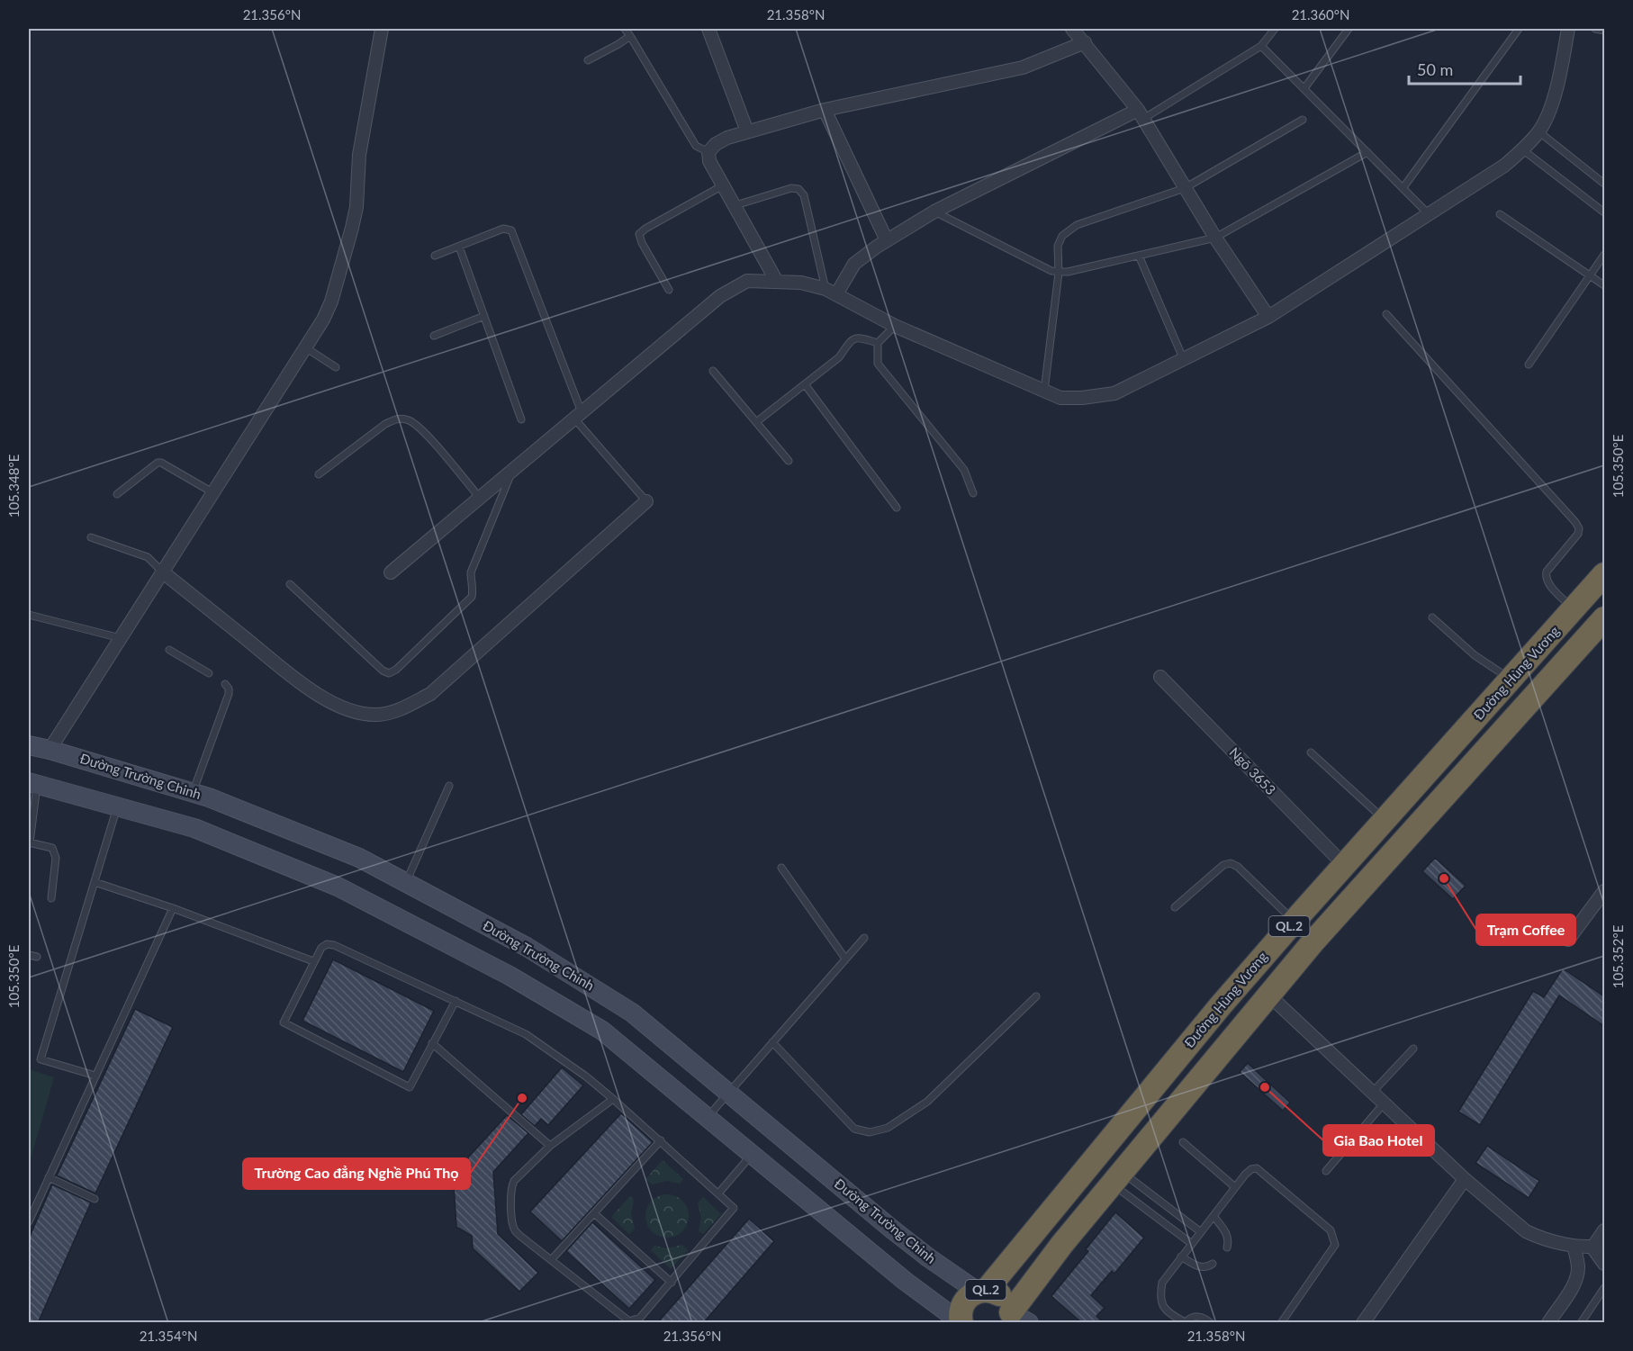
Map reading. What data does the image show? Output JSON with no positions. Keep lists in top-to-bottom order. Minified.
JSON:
{"streets":{"highway":["Đường Hùng Vương","QL.2"],"main road":["Đường Trường Chinh"],"street":["Ngõ 3653"]},"crossings":[["Đường Hùng Vương","Ngõ 3653"],["Đường Hùng Vương","Đường Trường Chinh"],["Đường Hùng Vương","QL.2"],["Đường Trường Chinh","QL.2"]],"places":["Trạm Coffee","Gia Bao Hotel","Trường Cao đẳng Nghề Phú Thọ"],"scale_bar":"50 m","coordinates":["21.356°N","21.358°N","21.360°N","105.350°E","105.348°E","105.352°E","21.354°N"]}
